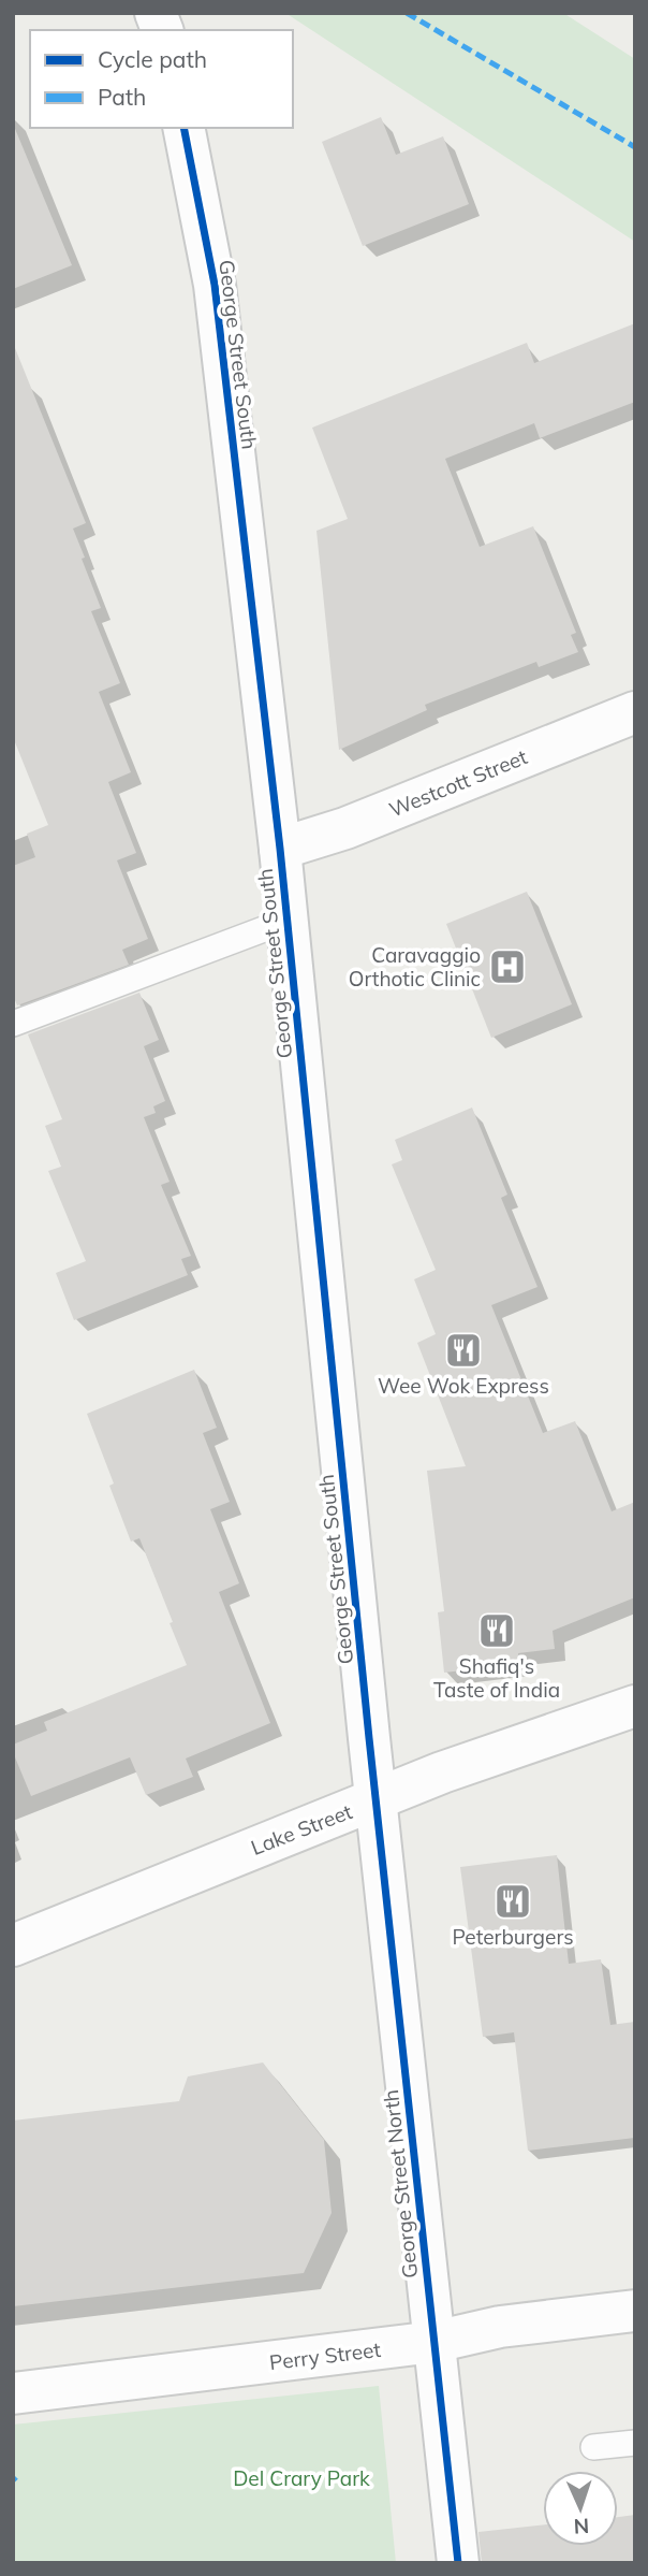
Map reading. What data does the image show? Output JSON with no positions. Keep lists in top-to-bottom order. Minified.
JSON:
{"streets":{"main road":["George Street South","Westcott Street","Lake Street","George Street North","Perry Street"]},"crossings":[["George Street South","Westcott Street"],["George Street South","Lake Street"],["George Street South","George Street North"],["Lake Street","George Street North"],["George Street North","Perry Street"]],"parks":["Del Crary Park"],"places":{"hospital":["Caravaggio Orthotic Clinic"],"restaurant":["Wee Wok Express","Shafiq's Taste of India","Peterburgers"]},"legend":["Cycle path","Path"],"north":"bottom"}
